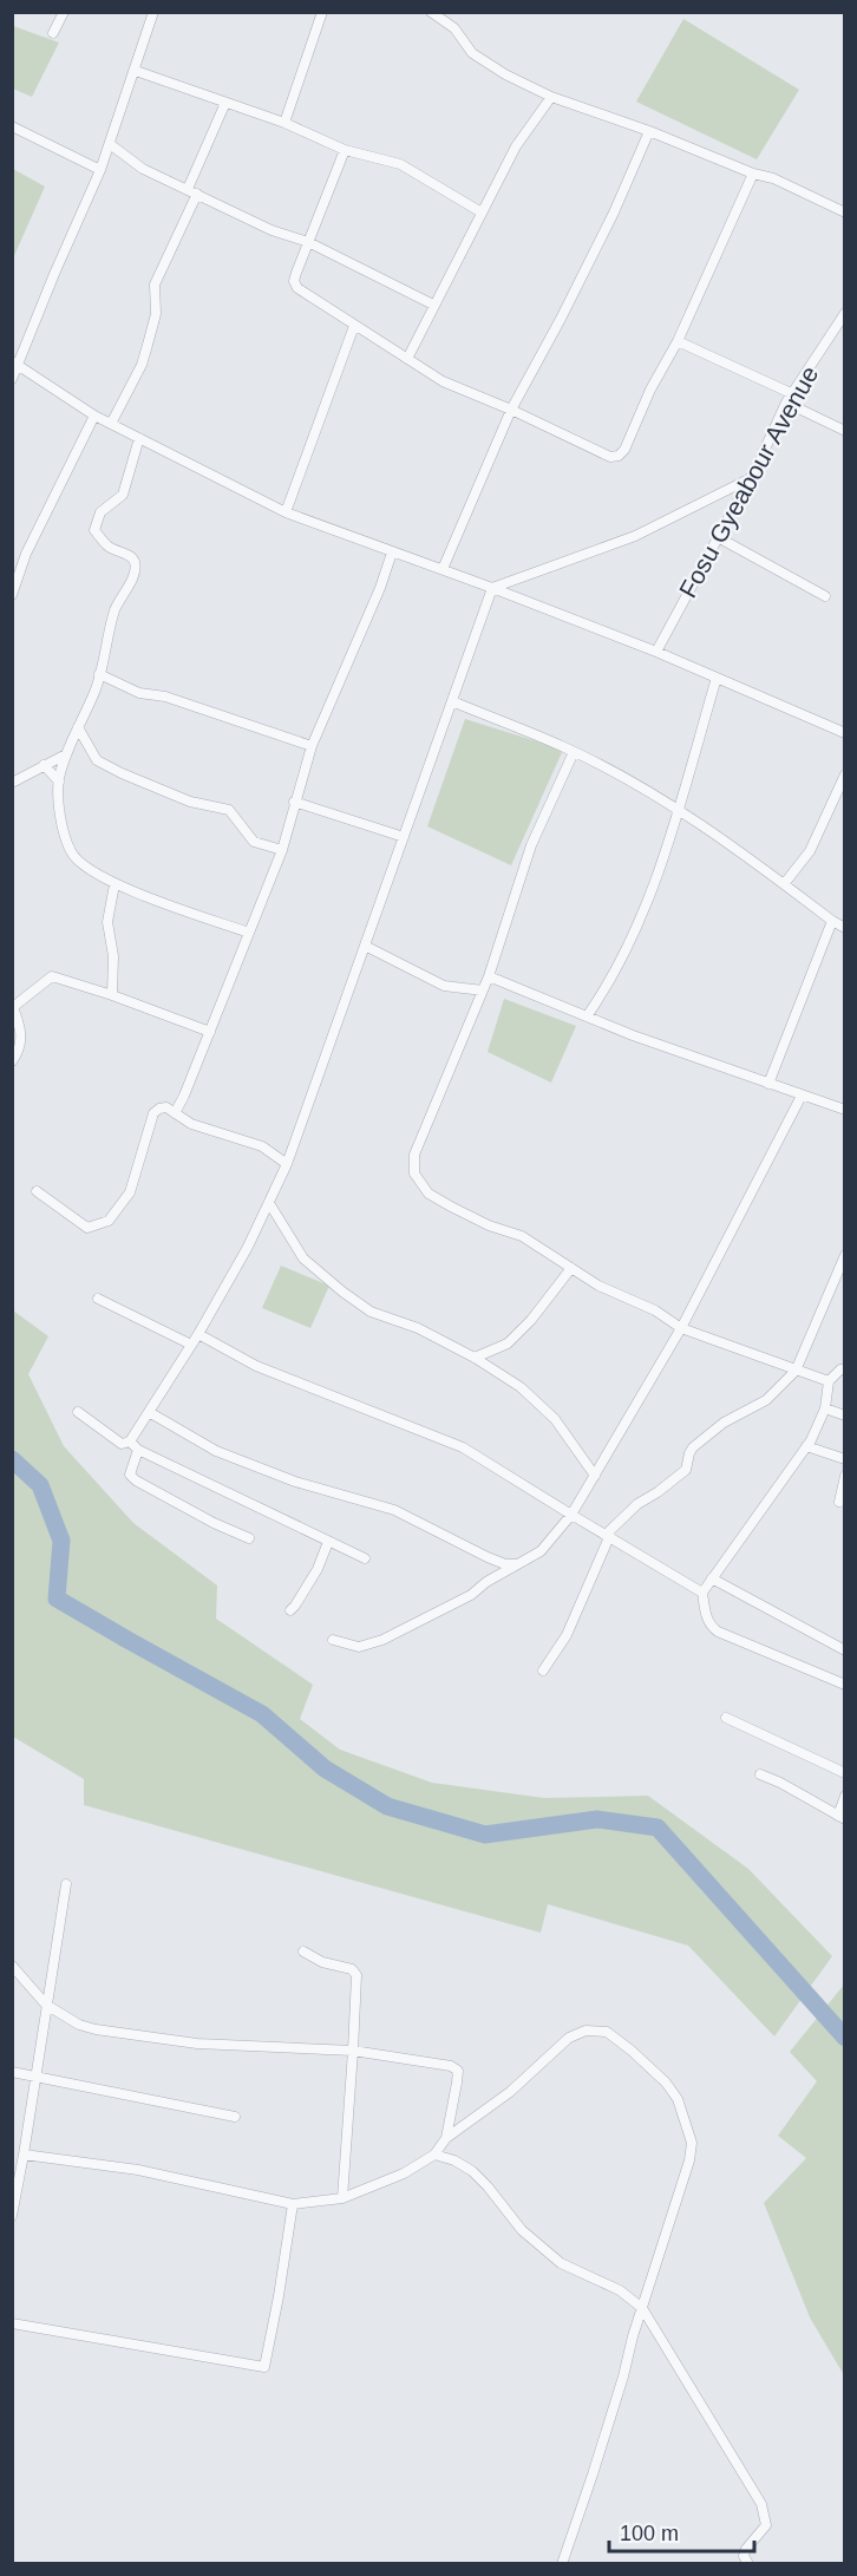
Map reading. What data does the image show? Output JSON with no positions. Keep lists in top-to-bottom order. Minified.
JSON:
{"streets":{"street":["Fosu Gyeabour Avenue"]},"scale_bar":"100 m"}
